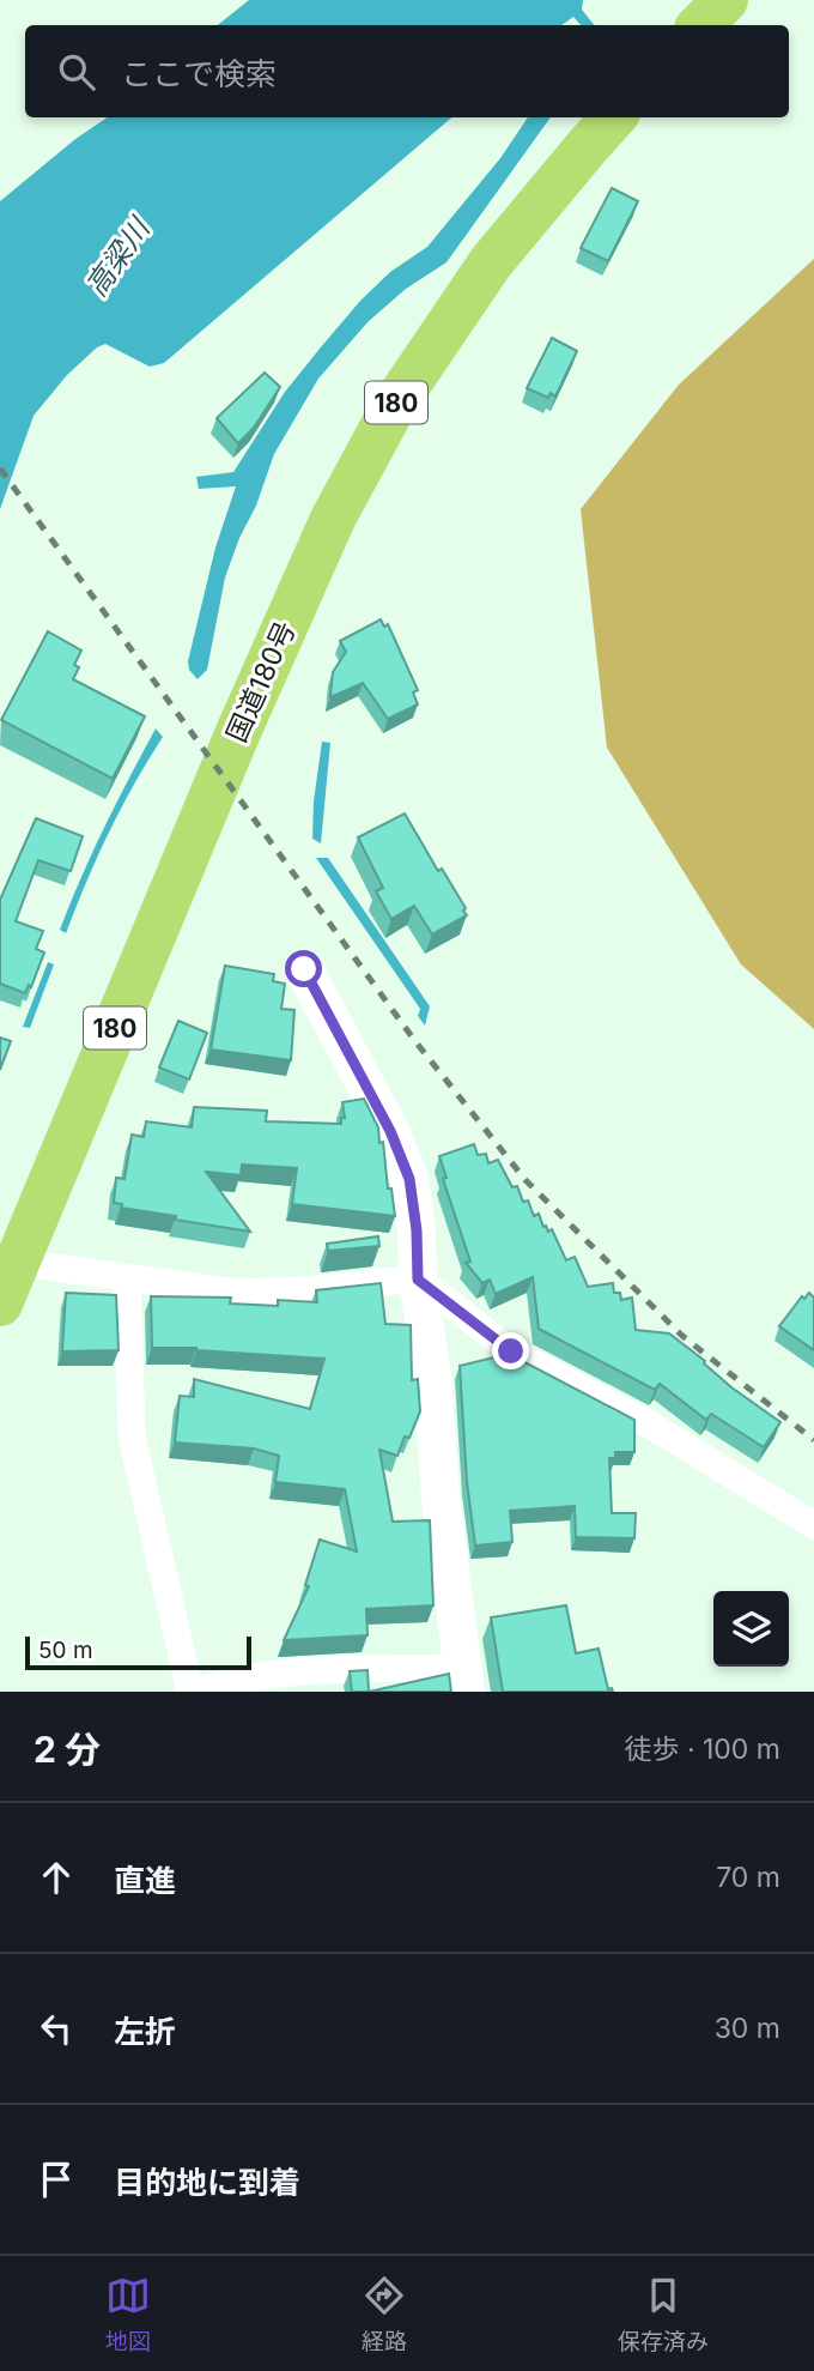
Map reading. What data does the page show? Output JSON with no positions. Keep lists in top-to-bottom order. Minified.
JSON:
{"streets":{"highway":["180","国道180号"]},"water":["高梁川"],"scale_bar":"50 m","page":{"search":"ここで検索","scale":"50 m","heading":["2 分","徒歩 · 100 m"],"list":[["直進","70 m"],["左折","30 m"],"目的地に到着"],"nav":["地図","経路","保存済み"]}}
